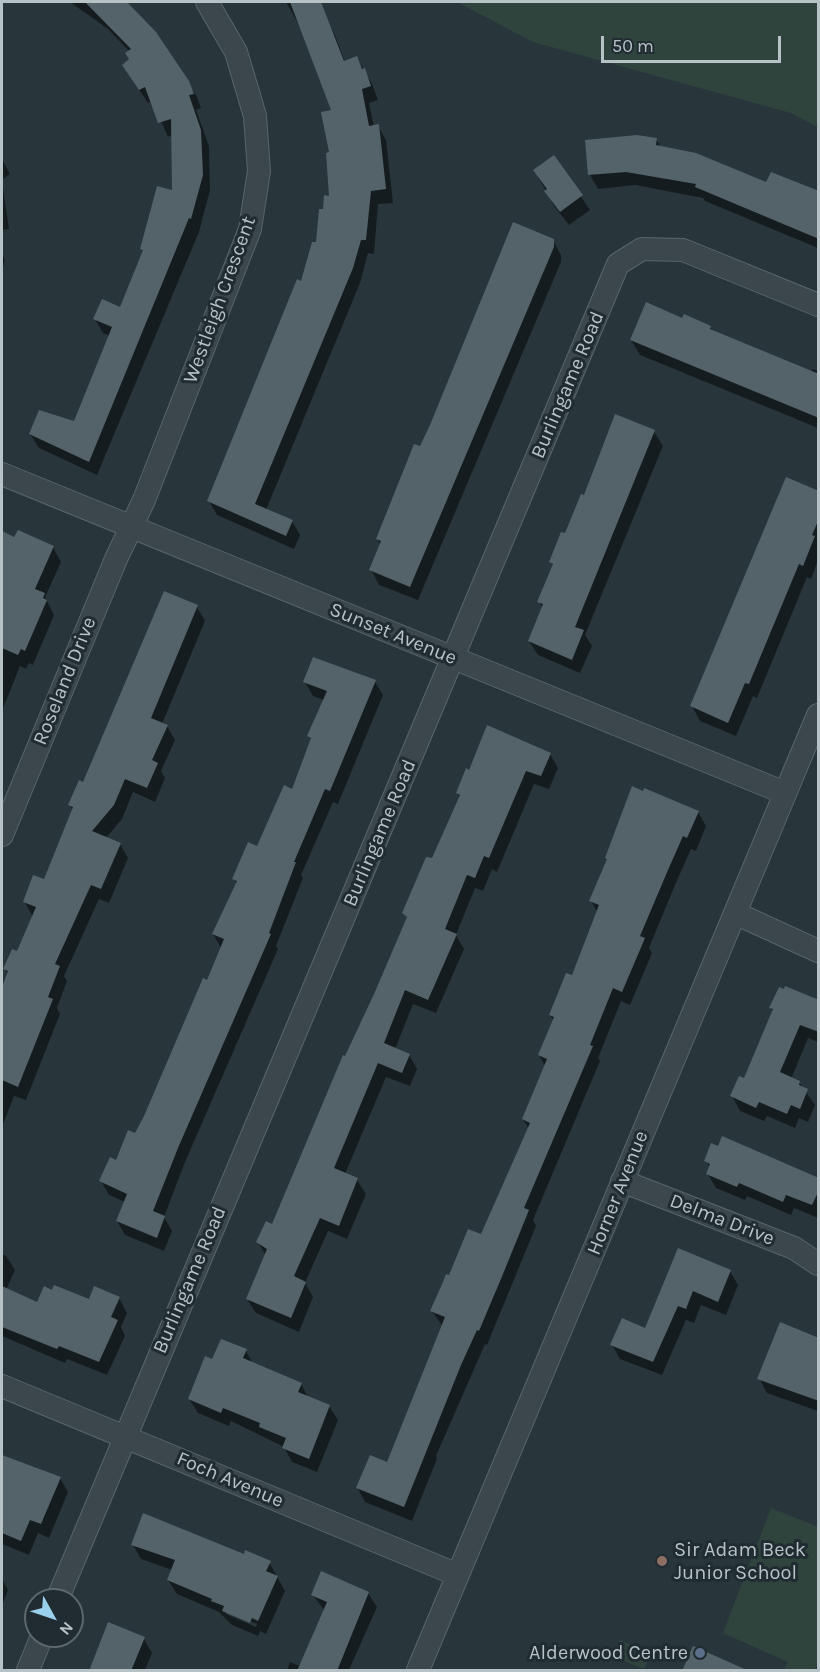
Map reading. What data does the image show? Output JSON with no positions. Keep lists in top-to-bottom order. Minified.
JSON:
{"streets":{"street":["Westleigh Crescent","Burlingame Road","Sunset Avenue","Roseland Drive","Horner Avenue","Delma Drive","Foch Avenue"]},"crossings":[["Westleigh Crescent","Sunset Avenue"],["Westleigh Crescent","Roseland Drive"],["Burlingame Road","Sunset Avenue"],["Burlingame Road","Foch Avenue"],["Sunset Avenue","Roseland Drive"],["Sunset Avenue","Horner Avenue"],["Horner Avenue","Delma Drive"],["Horner Avenue","Foch Avenue"]],"places":["Sir Adam Beck Junior School","Alderwood Centre"],"scale_bar":"50 m","north":"bottom right"}
